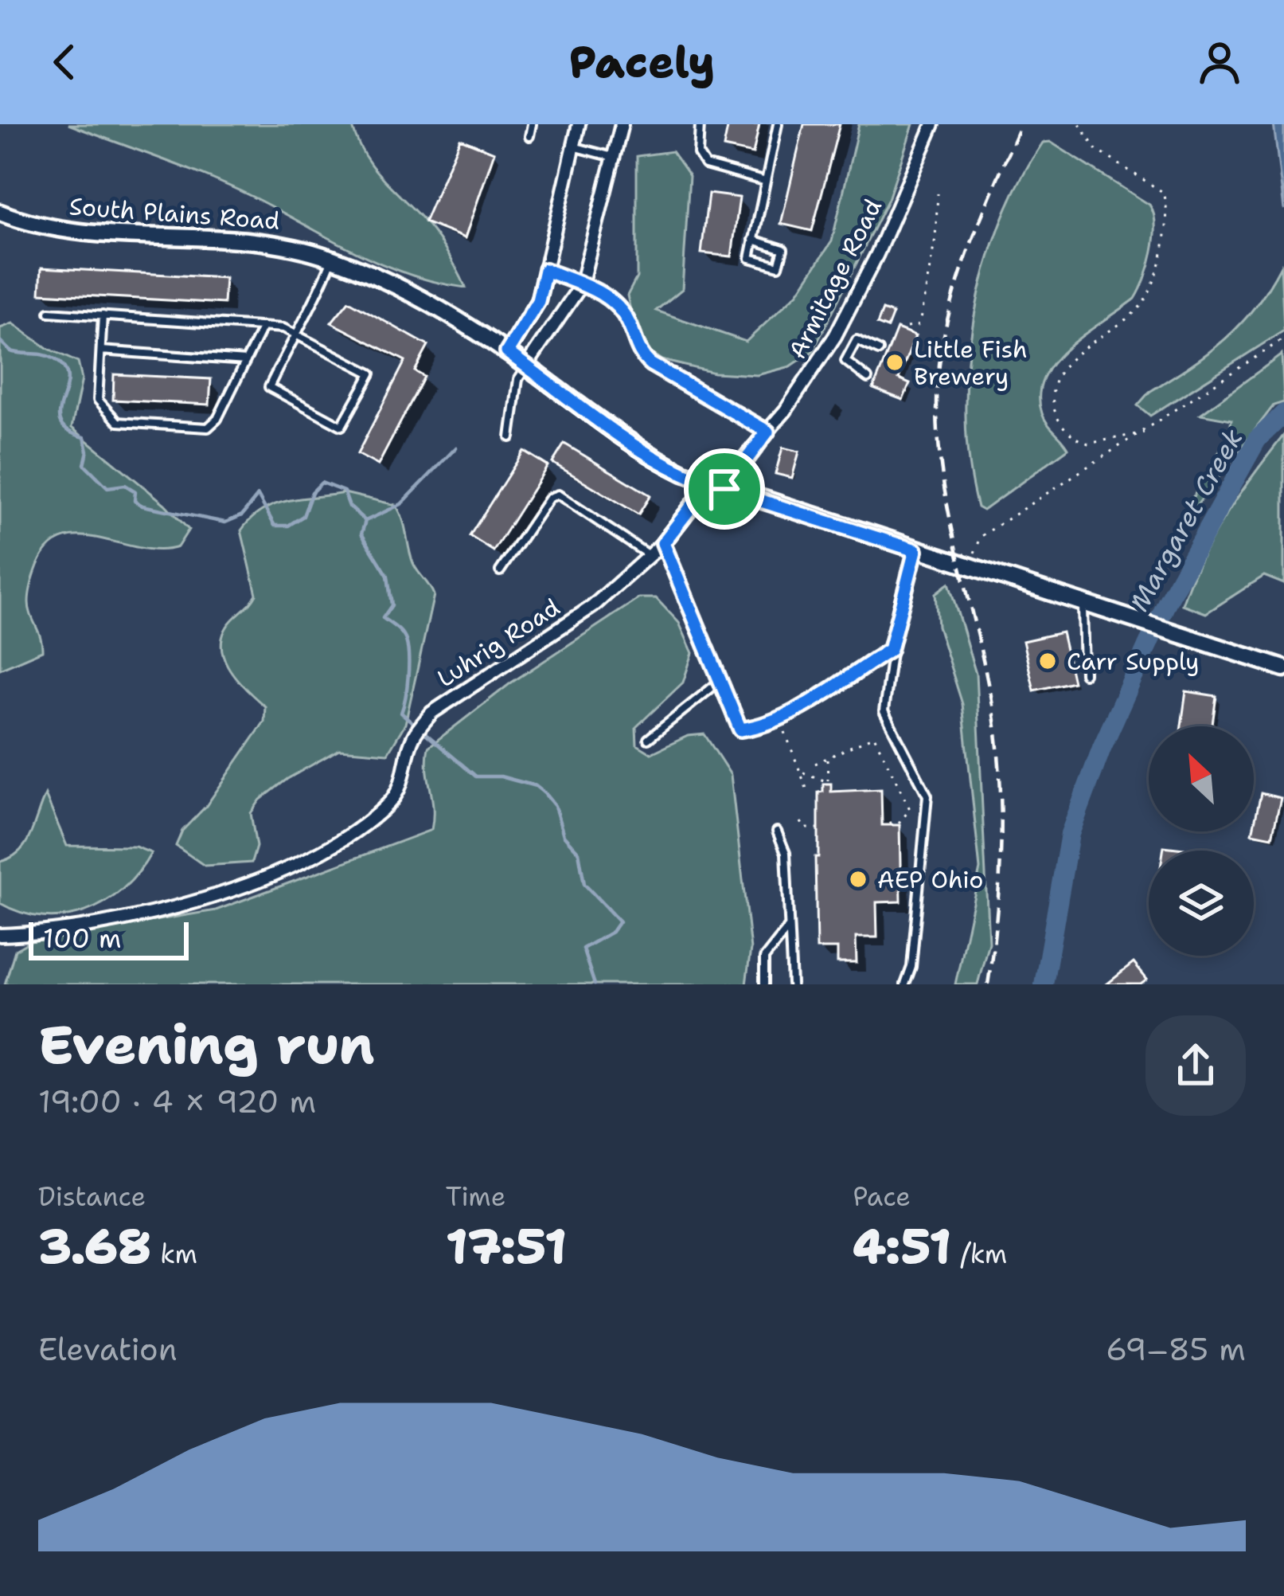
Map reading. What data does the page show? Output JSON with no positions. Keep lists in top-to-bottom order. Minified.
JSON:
{"streets":{"main road":["South Plains Road"],"street":["Armitage Road","Luhrig Road"]},"crossings":[["South Plains Road","Armitage Road"],["South Plains Road","Luhrig Road"],["Armitage Road","Luhrig Road"]],"water":["Margaret Creek"],"places":["Little Fish Brewery","Carr Supply","AEP Ohio"],"scale_bar":"100 m","north":"top left","page":{"header":"Pacely","scale":"100 m","heading":["Evening run","19:00 · 4 × 920 m"],"stats":[["Distance","3.68 km"],["Time","17:51"],["Pace","4:51 /km"]],"chart":["Elevation","69–85 m"]}}
